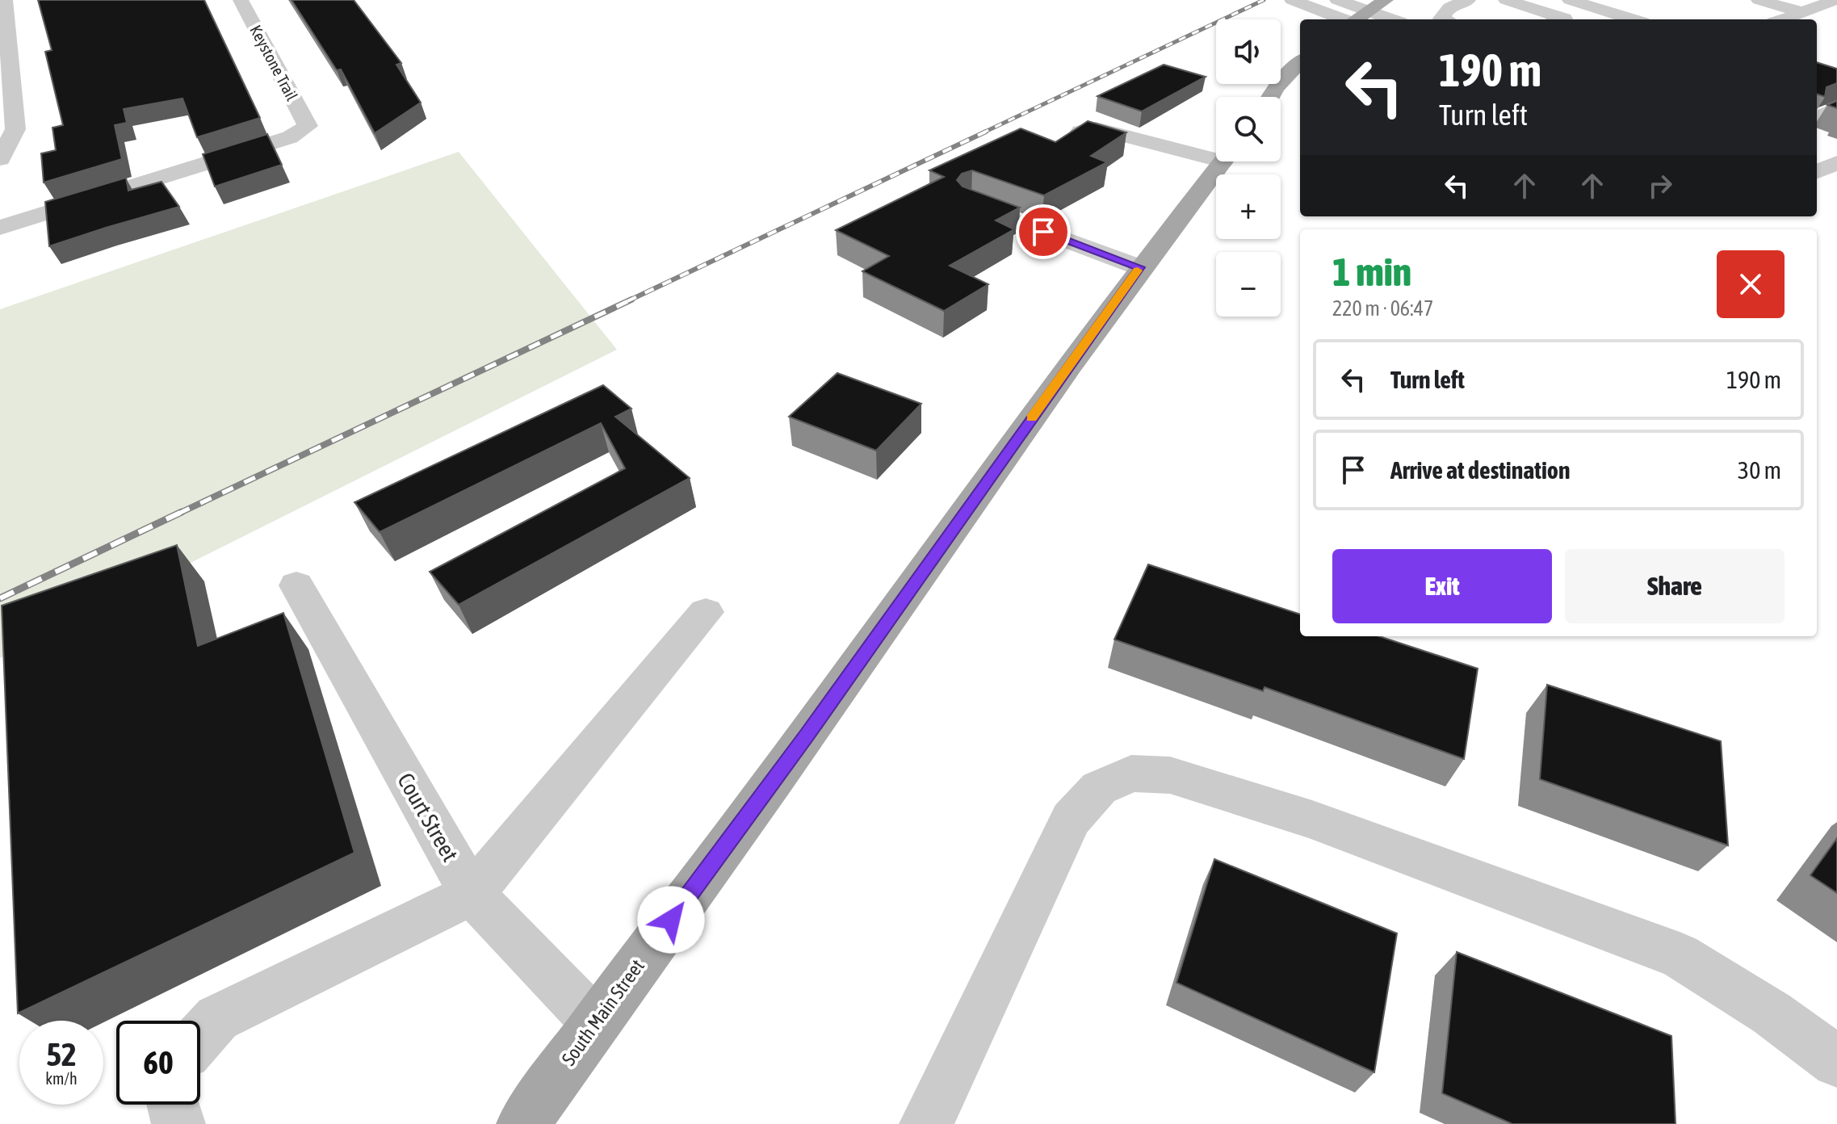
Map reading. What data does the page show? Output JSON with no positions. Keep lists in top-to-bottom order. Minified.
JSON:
{"streets":{"main road":["South Main Street"],"street":["Keystone Trail","Court Street"]},"crossings":[["Court Street","South Main Street"]],"page":{"map_buttons":["+","−"],"turn":["190 m","Turn left"],"heading":["1 min","220 m · 06:47"],"list":[{"name":"Turn left","value":"190 m"},{"name":"Arrive at destination","value":"30 m"}],"buttons":["Exit","Share"],"speed":"52 km/h","limit":"60"}}
